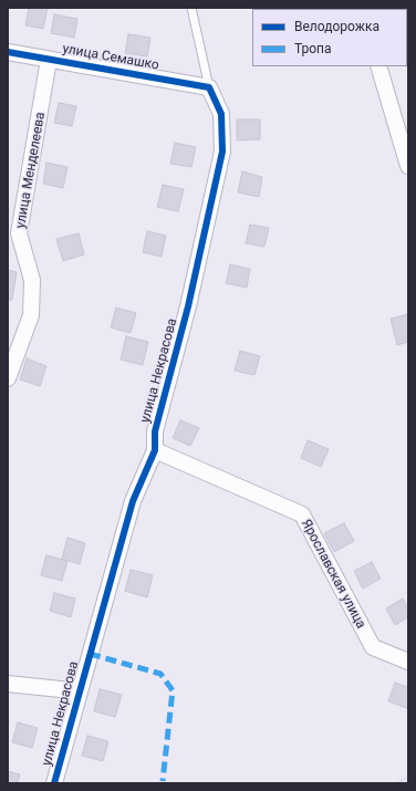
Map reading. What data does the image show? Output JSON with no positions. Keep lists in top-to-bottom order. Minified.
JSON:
{"streets":{"street":["улица Семашко","улица Менделеева","улица Некрасова","Ярославская улица"]},"crossings":[["улица Семашко","улица Менделеева"],["улица Семашко","улица Некрасова"],["улица Некрасова","Ярославская улица"]],"legend":["Велодорожка","Тропа"]}
